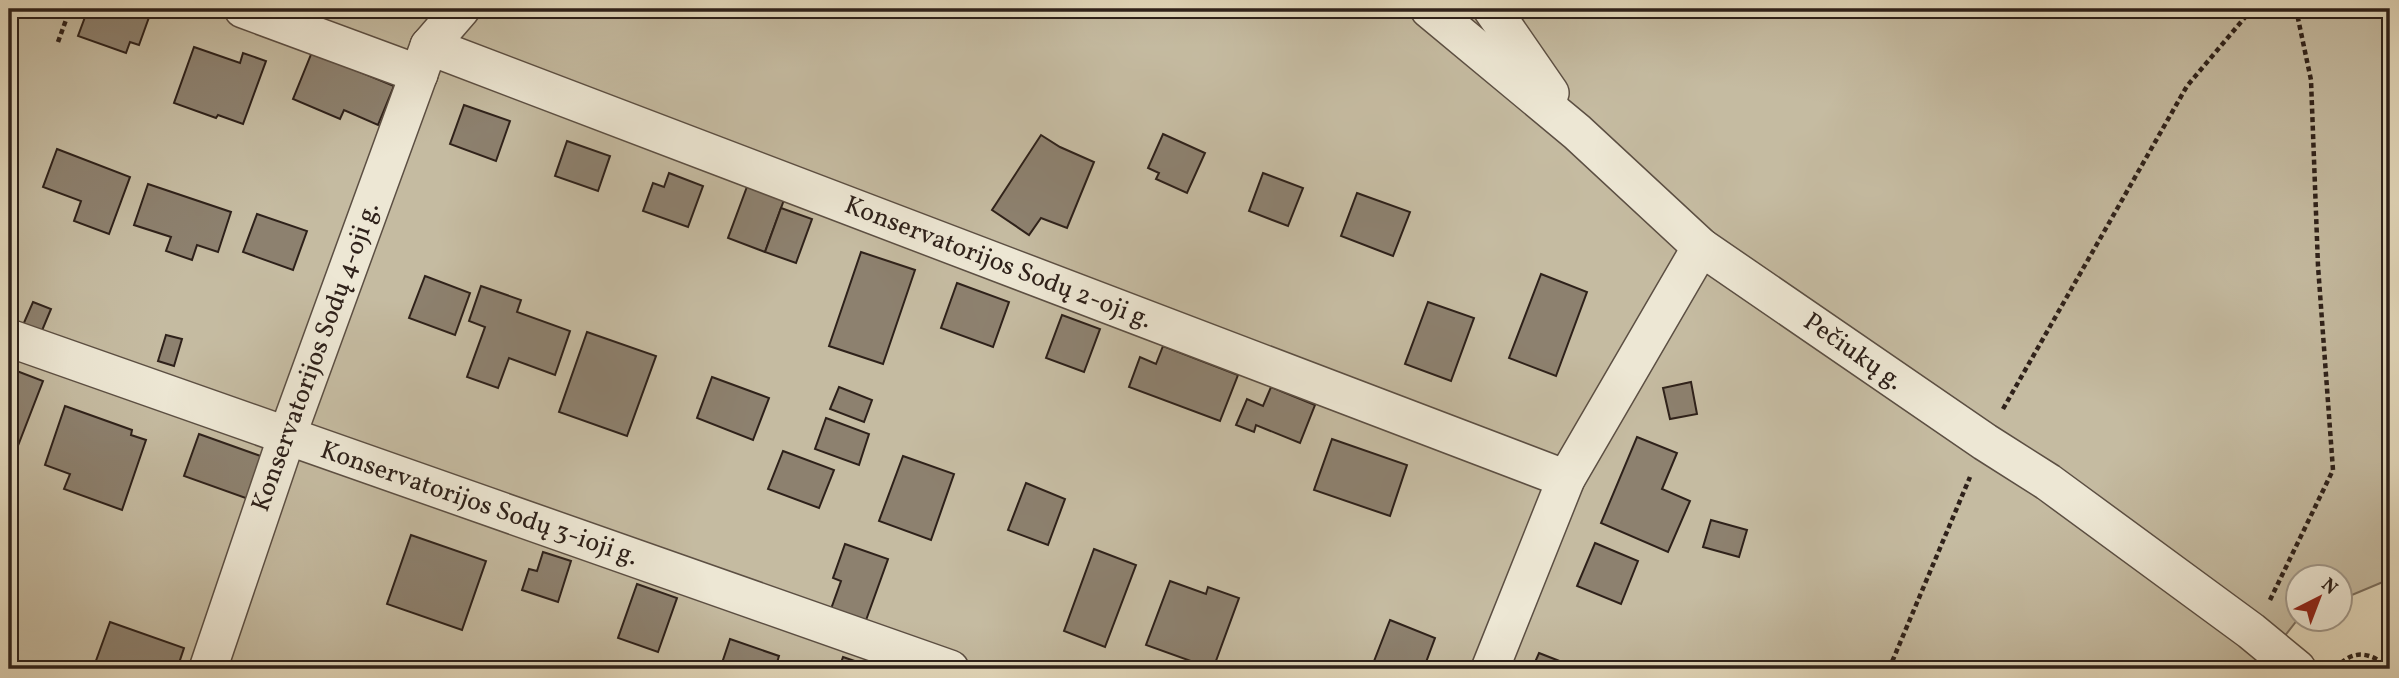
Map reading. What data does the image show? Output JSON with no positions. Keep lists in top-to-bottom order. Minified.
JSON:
{"streets":{"street":["Konservatorijos Sodų 2-oji g.","Pečiukų g.","Konservatorijos Sodų 4-oji g.","Konservatorijos Sodų 3-ioji g."]},"crossings":[["Konservatorijos Sodų 2-oji g.","Konservatorijos Sodų 4-oji g."],["Konservatorijos Sodų 4-oji g.","Konservatorijos Sodų 3-ioji g."]],"north":"top right"}
